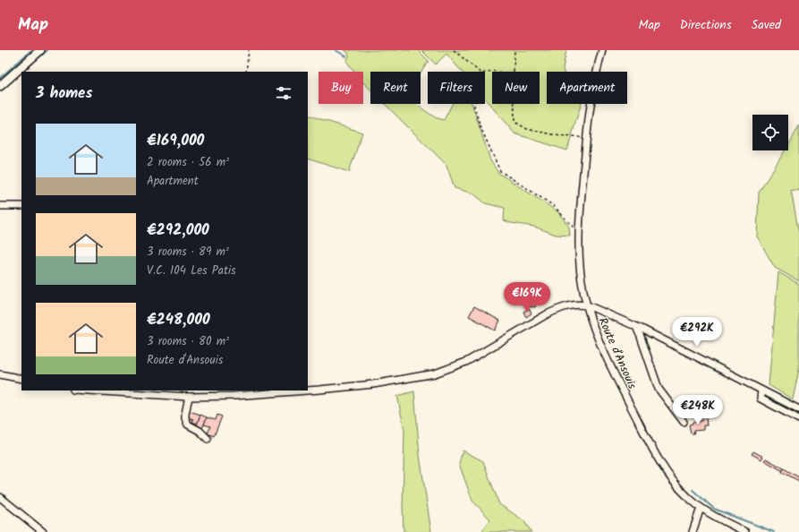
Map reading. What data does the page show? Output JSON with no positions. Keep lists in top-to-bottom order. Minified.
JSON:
{"streets":{"street":["Route d'Ansouis"]},"page":{"header":"Map","nav":["Map","Directions","Saved"],"chip":["Buy","Rent","Filters","New","Apartment"],"heading":"3 homes","list":[{"name":"€169,000","note":"2 rooms · 56 m² · Apartment"},{"name":"€292,000","note":"3 rooms · 89 m² · V.C. 104 Les Patis"},{"name":"€248,000","note":"3 rooms · 80 m² · Route d'Ansouis"}],"price":["€169K","€292K","€248K"]}}
